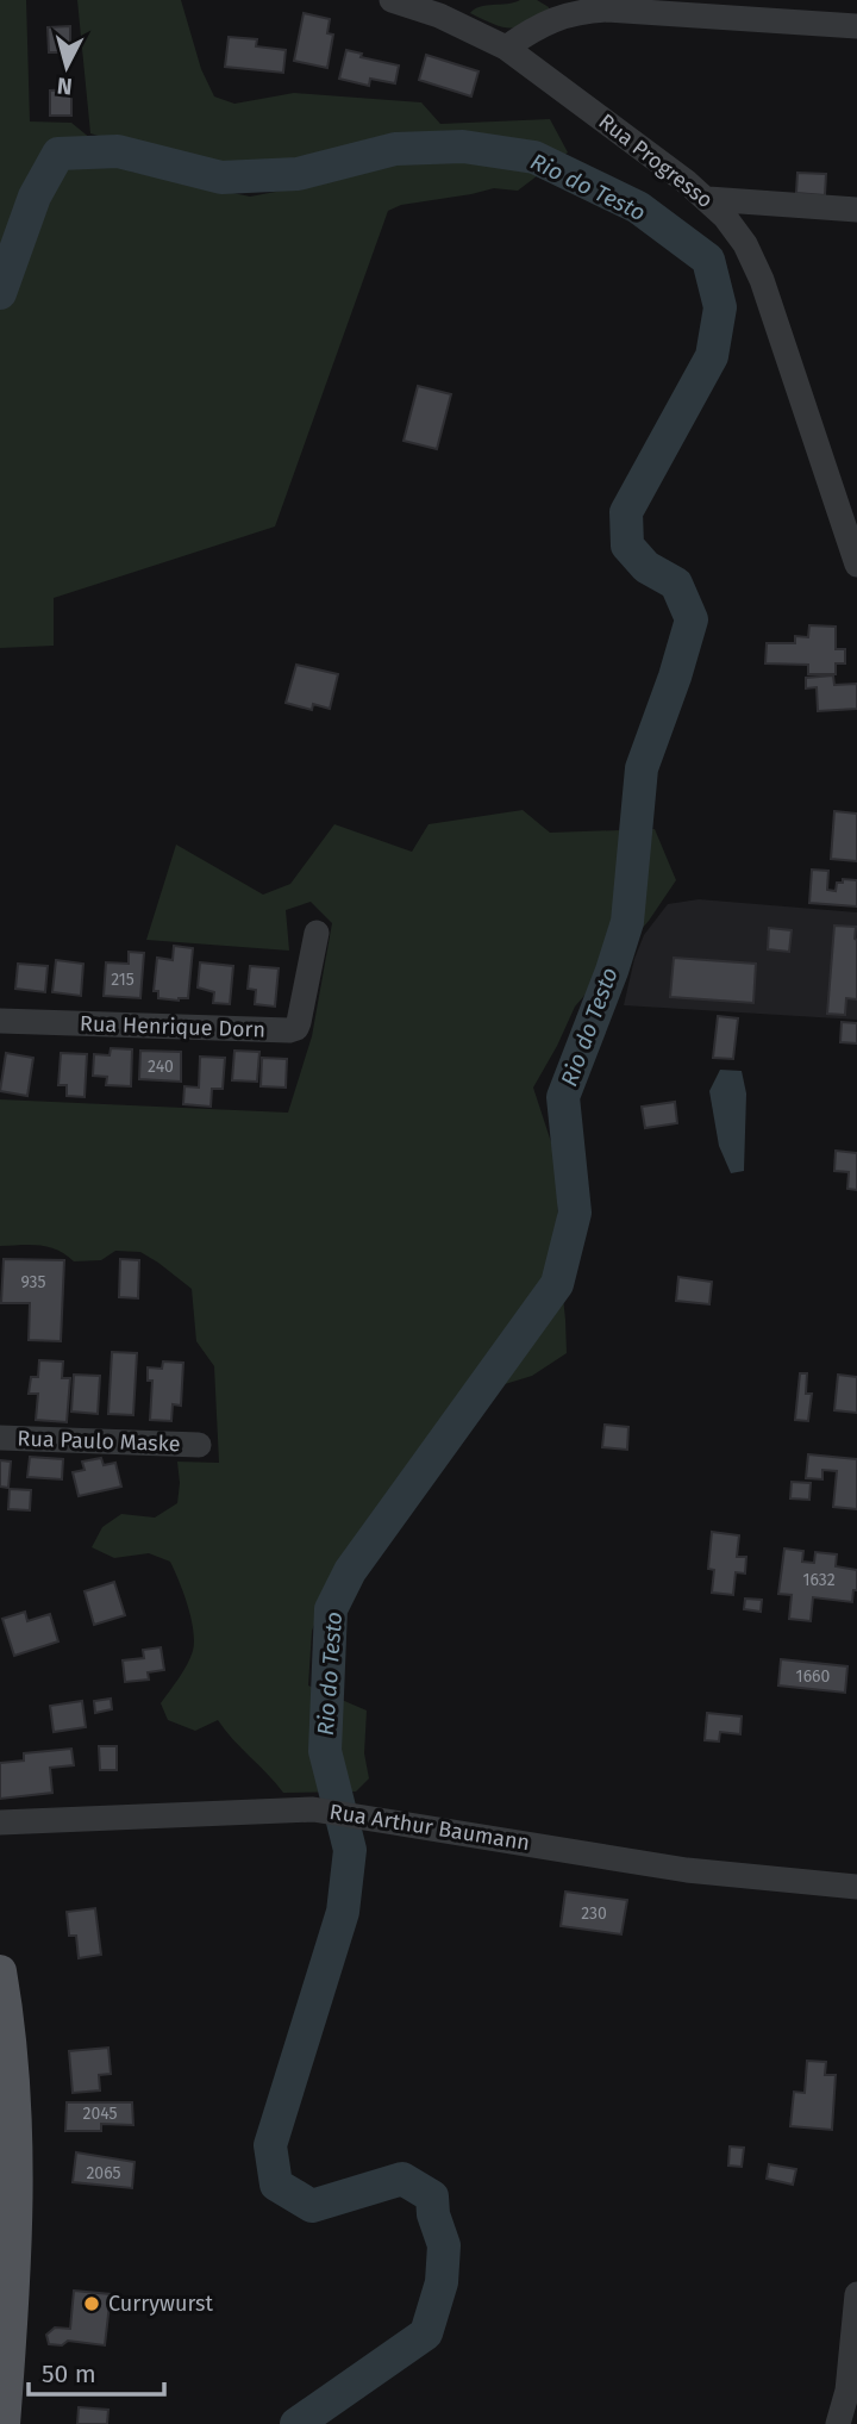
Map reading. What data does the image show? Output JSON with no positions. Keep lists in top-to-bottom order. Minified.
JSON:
{"streets":{"street":["Rua Progresso","Rua Henrique Dorn","Rua Paulo Maske","Rua Arthur Baumann"]},"water":["Rio do Testo"],"places":["Currywurst"],"house_numbers":["215","240","935","1632","1660","230","2045","2065"],"scale_bar":"50 m","north":"bottom"}
